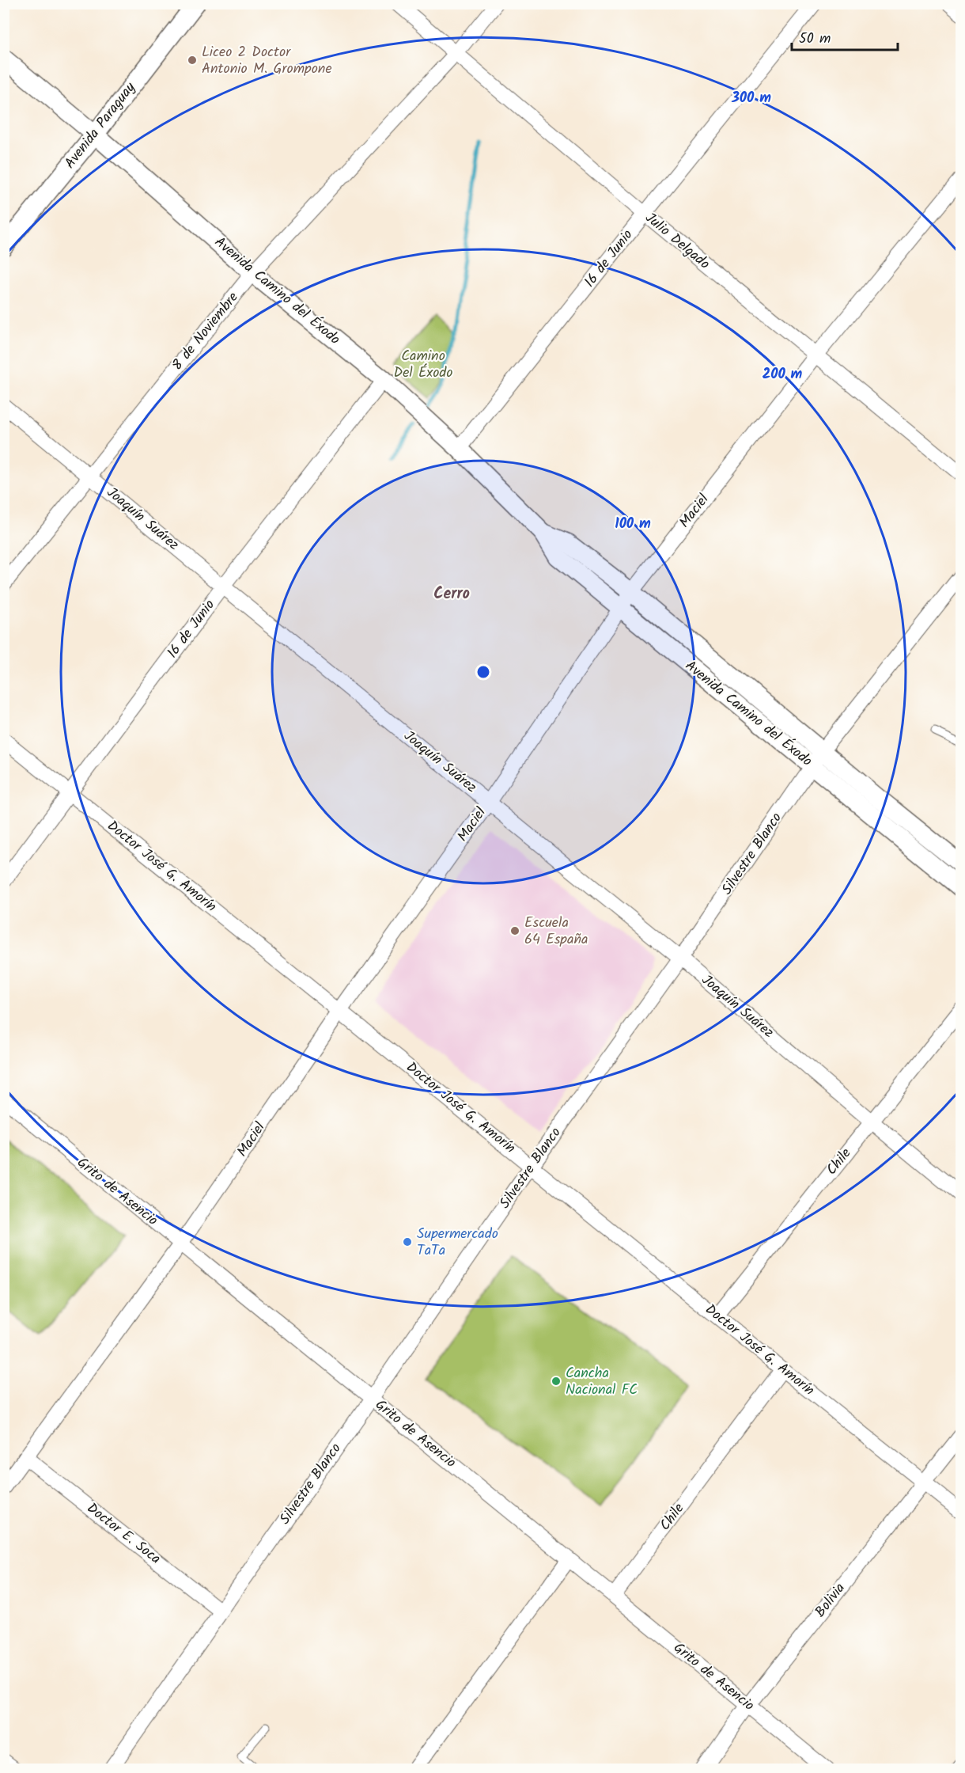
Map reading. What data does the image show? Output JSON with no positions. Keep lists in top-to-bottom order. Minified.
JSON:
{"streets":{"street":["Avenida Paraguay","Julio Delgado","16 de Junio","Avenida Camino del Éxodo","8 de Noviembre","Maciel","Joaquín Suárez","Silvestre Blanco","Doctor José G. Amorín","Chile","Grito de Asencio","Doctor E. Soca","Bolivia"]},"crossings":[["Avenida Paraguay","Avenida Camino del Éxodo"],["Julio Delgado","16 de Junio"],["Julio Delgado","8 de Noviembre"],["Julio Delgado","Maciel"],["16 de Junio","Avenida Camino del Éxodo"],["16 de Junio","Joaquín Suárez"],["16 de Junio","Doctor José G. Amorín"],["Avenida Camino del Éxodo","8 de Noviembre"],["Avenida Camino del Éxodo","Maciel"],["Avenida Camino del Éxodo","Silvestre Blanco"],["8 de Noviembre","Joaquín Suárez"],["Maciel","Joaquín Suárez"],["Maciel","Doctor José G. Amorín"],["Maciel","Grito de Asencio"],["Maciel","Doctor E. Soca"],["Joaquín Suárez","Silvestre Blanco"],["Joaquín Suárez","Chile"],["Silvestre Blanco","Doctor José G. Amorín"],["Silvestre Blanco","Grito de Asencio"],["Silvestre Blanco","Doctor E. Soca"],["Doctor José G. Amorín","Chile"],["Doctor José G. Amorín","Bolivia"],["Chile","Grito de Asencio"],["Grito de Asencio","Bolivia"]],"districts":["Cerro"],"parks":["Camino Del Éxodo"],"places":["Liceo 2 Doctor Antonio M. Grompone","Escuela 64 España","Supermercado TaTa","Cancha Nacional FC"],"scale_bar":"50 m","rings":["300 m","200 m","100 m"]}
